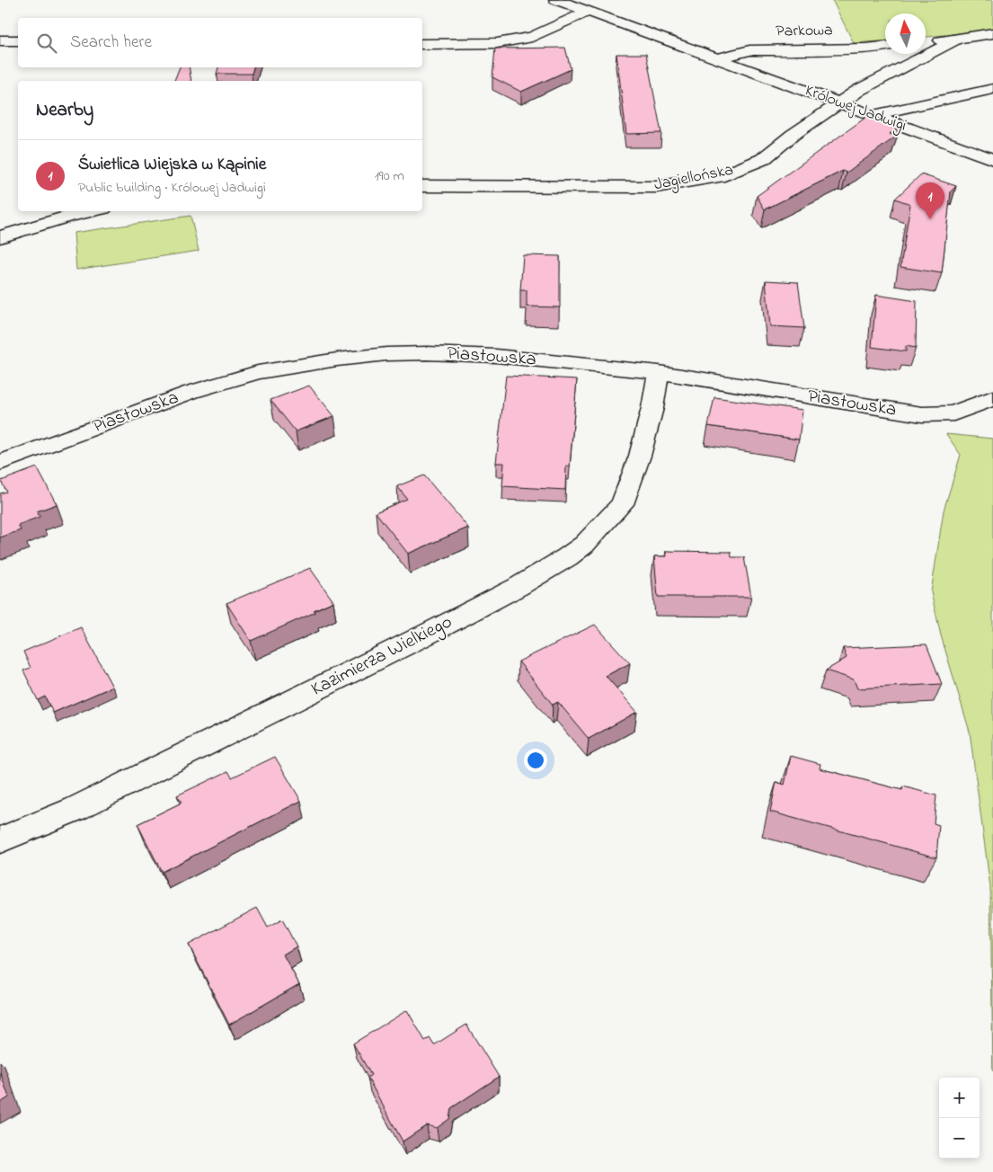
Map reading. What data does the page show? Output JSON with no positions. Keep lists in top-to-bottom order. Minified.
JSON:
{"streets":{"street":["Parkowa","Królowej Jadwigi","Jagiellońska","Piastowska","Kazimierza Wielkiego"]},"crossings":[["Parkowa","Królowej Jadwigi"],["Królowej Jadwigi","Jagiellońska"],["Piastowska","Kazimierza Wielkiego"]],"north":"top","page":{"search":"Search here","heading":"Nearby","list":[{"mark":"1","name":"Świetlica Wiejska w Kąpinie","note":"Public building · Królowej Jadwigi","value":"190 m"}],"pins":"1","map_buttons":["+","−"]}}
